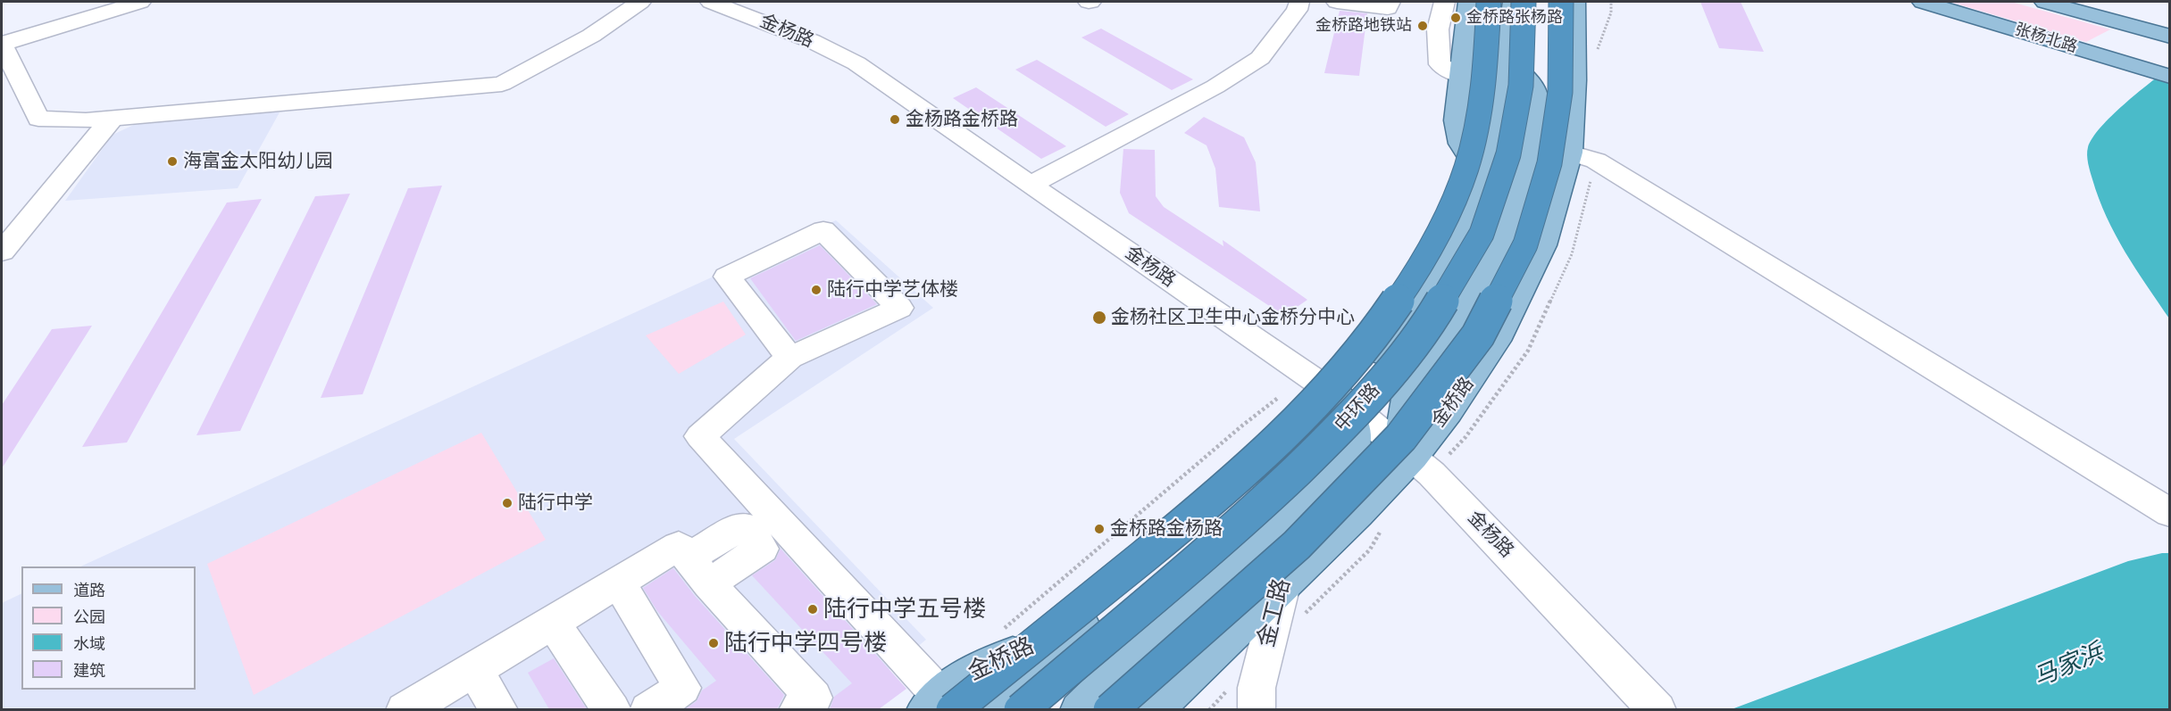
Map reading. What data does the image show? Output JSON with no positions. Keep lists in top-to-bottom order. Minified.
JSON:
{"streets":{"highway":["中环路"],"main road":["张杨北路","金桥路"],"street":["金杨路","金工路"]},"crossings":[["金杨路","金桥路"],["金桥路","中环路"],["金桥路","金工路"]],"water":["马家浜"],"places":["金桥路张杨路","金桥路地铁站","金杨路金桥路","海富金太阳幼儿园","陆行中学艺体楼","金杨社区卫生中心金桥分中心","陆行中学","金桥路金杨路","陆行中学五号楼","陆行中学四号楼"],"legend":["道路","公园","水域","建筑"]}
